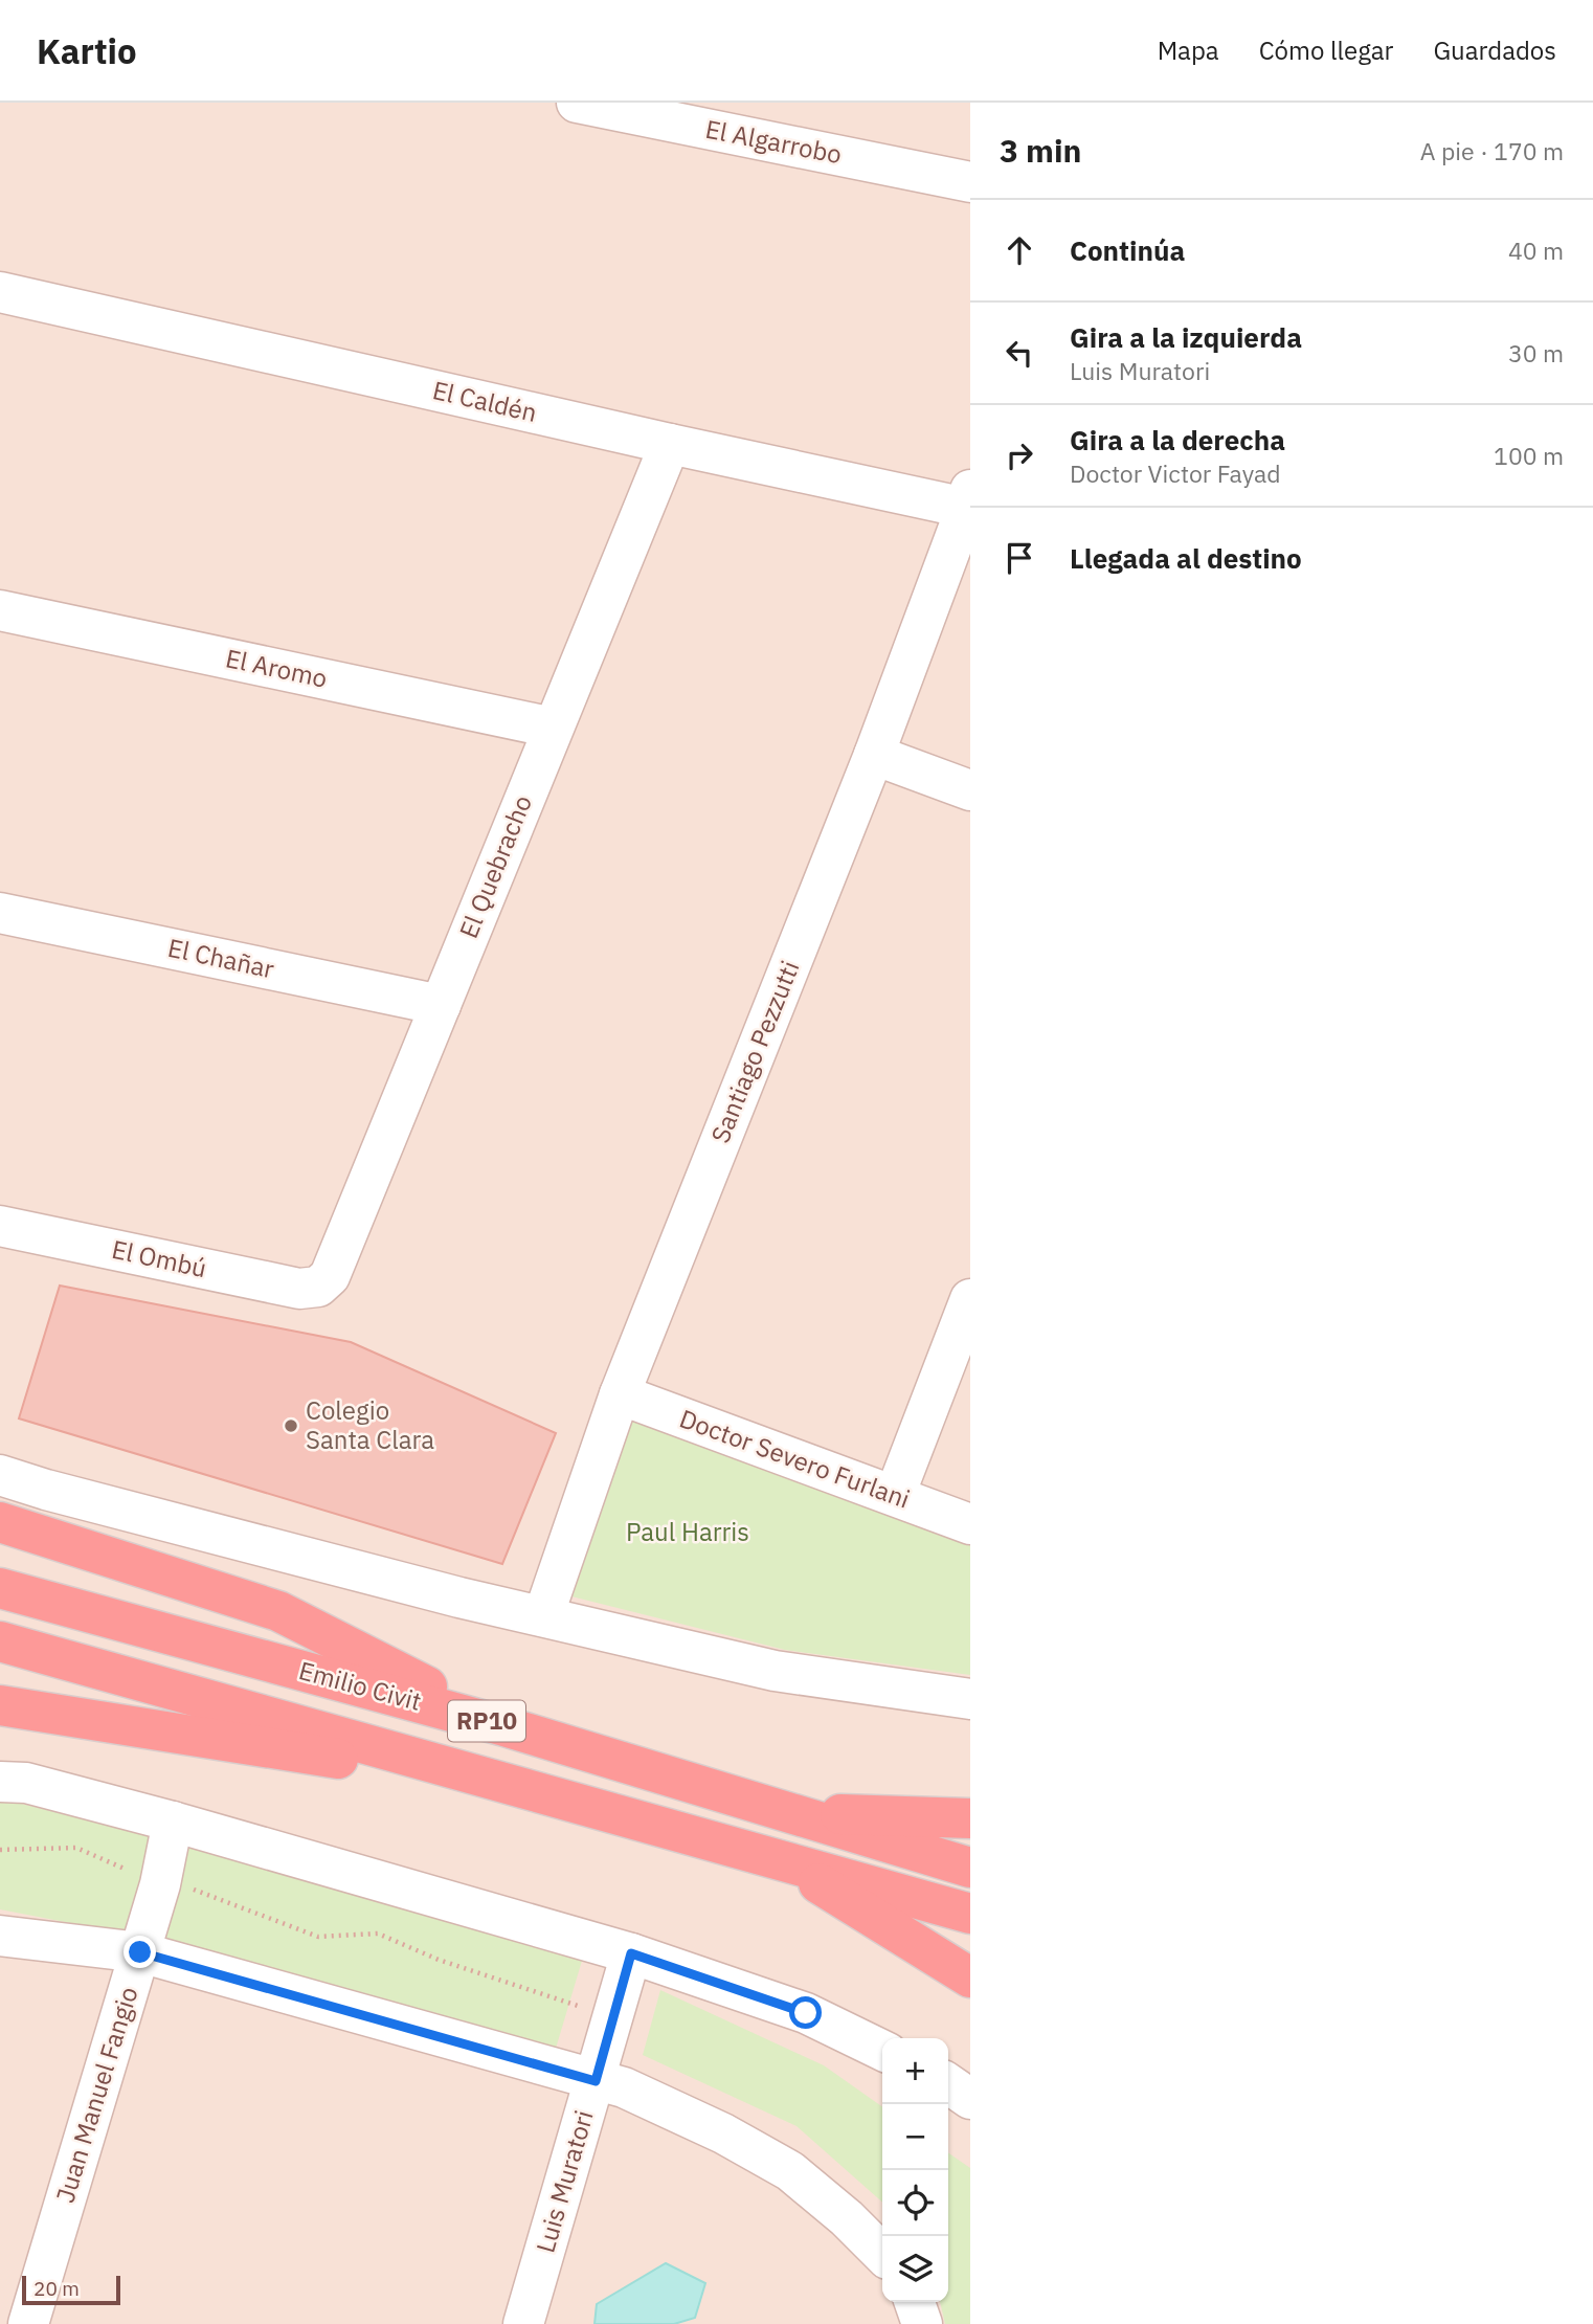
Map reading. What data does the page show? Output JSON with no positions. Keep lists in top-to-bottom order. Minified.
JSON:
{"streets":{"highway":["Emilio Civit","RP10"],"street":["El Algarrobo","El Caldén","El Aromo","El Quebracho","El Chañar","Santiago Pezzutti","El Ombú","Doctor Severo Furlani","Juan Manuel Fangio","Luis Muratori"]},"crossings":[["El Caldén","El Quebracho"],["El Caldén","Santiago Pezzutti"],["El Aromo","El Quebracho"],["El Quebracho","El Chañar"],["El Quebracho","El Ombú"],["Santiago Pezzutti","Doctor Severo Furlani"]],"parks":["Paul Harris"],"places":["Colegio Santa Clara"],"scale_bar":"20 m","page":{"header":"Kartio","nav":["Mapa","Cómo llegar","Guardados"],"heading":["3 min","A pie · 170 m"],"list":[["Continúa","40 m"],["Gira a la izquierda","Luis Muratori","30 m"],["Gira a la derecha","Doctor Victor Fayad","100 m"],"Llegada al destino"],"map_buttons":["+","−"],"scale":"20 m"}}
